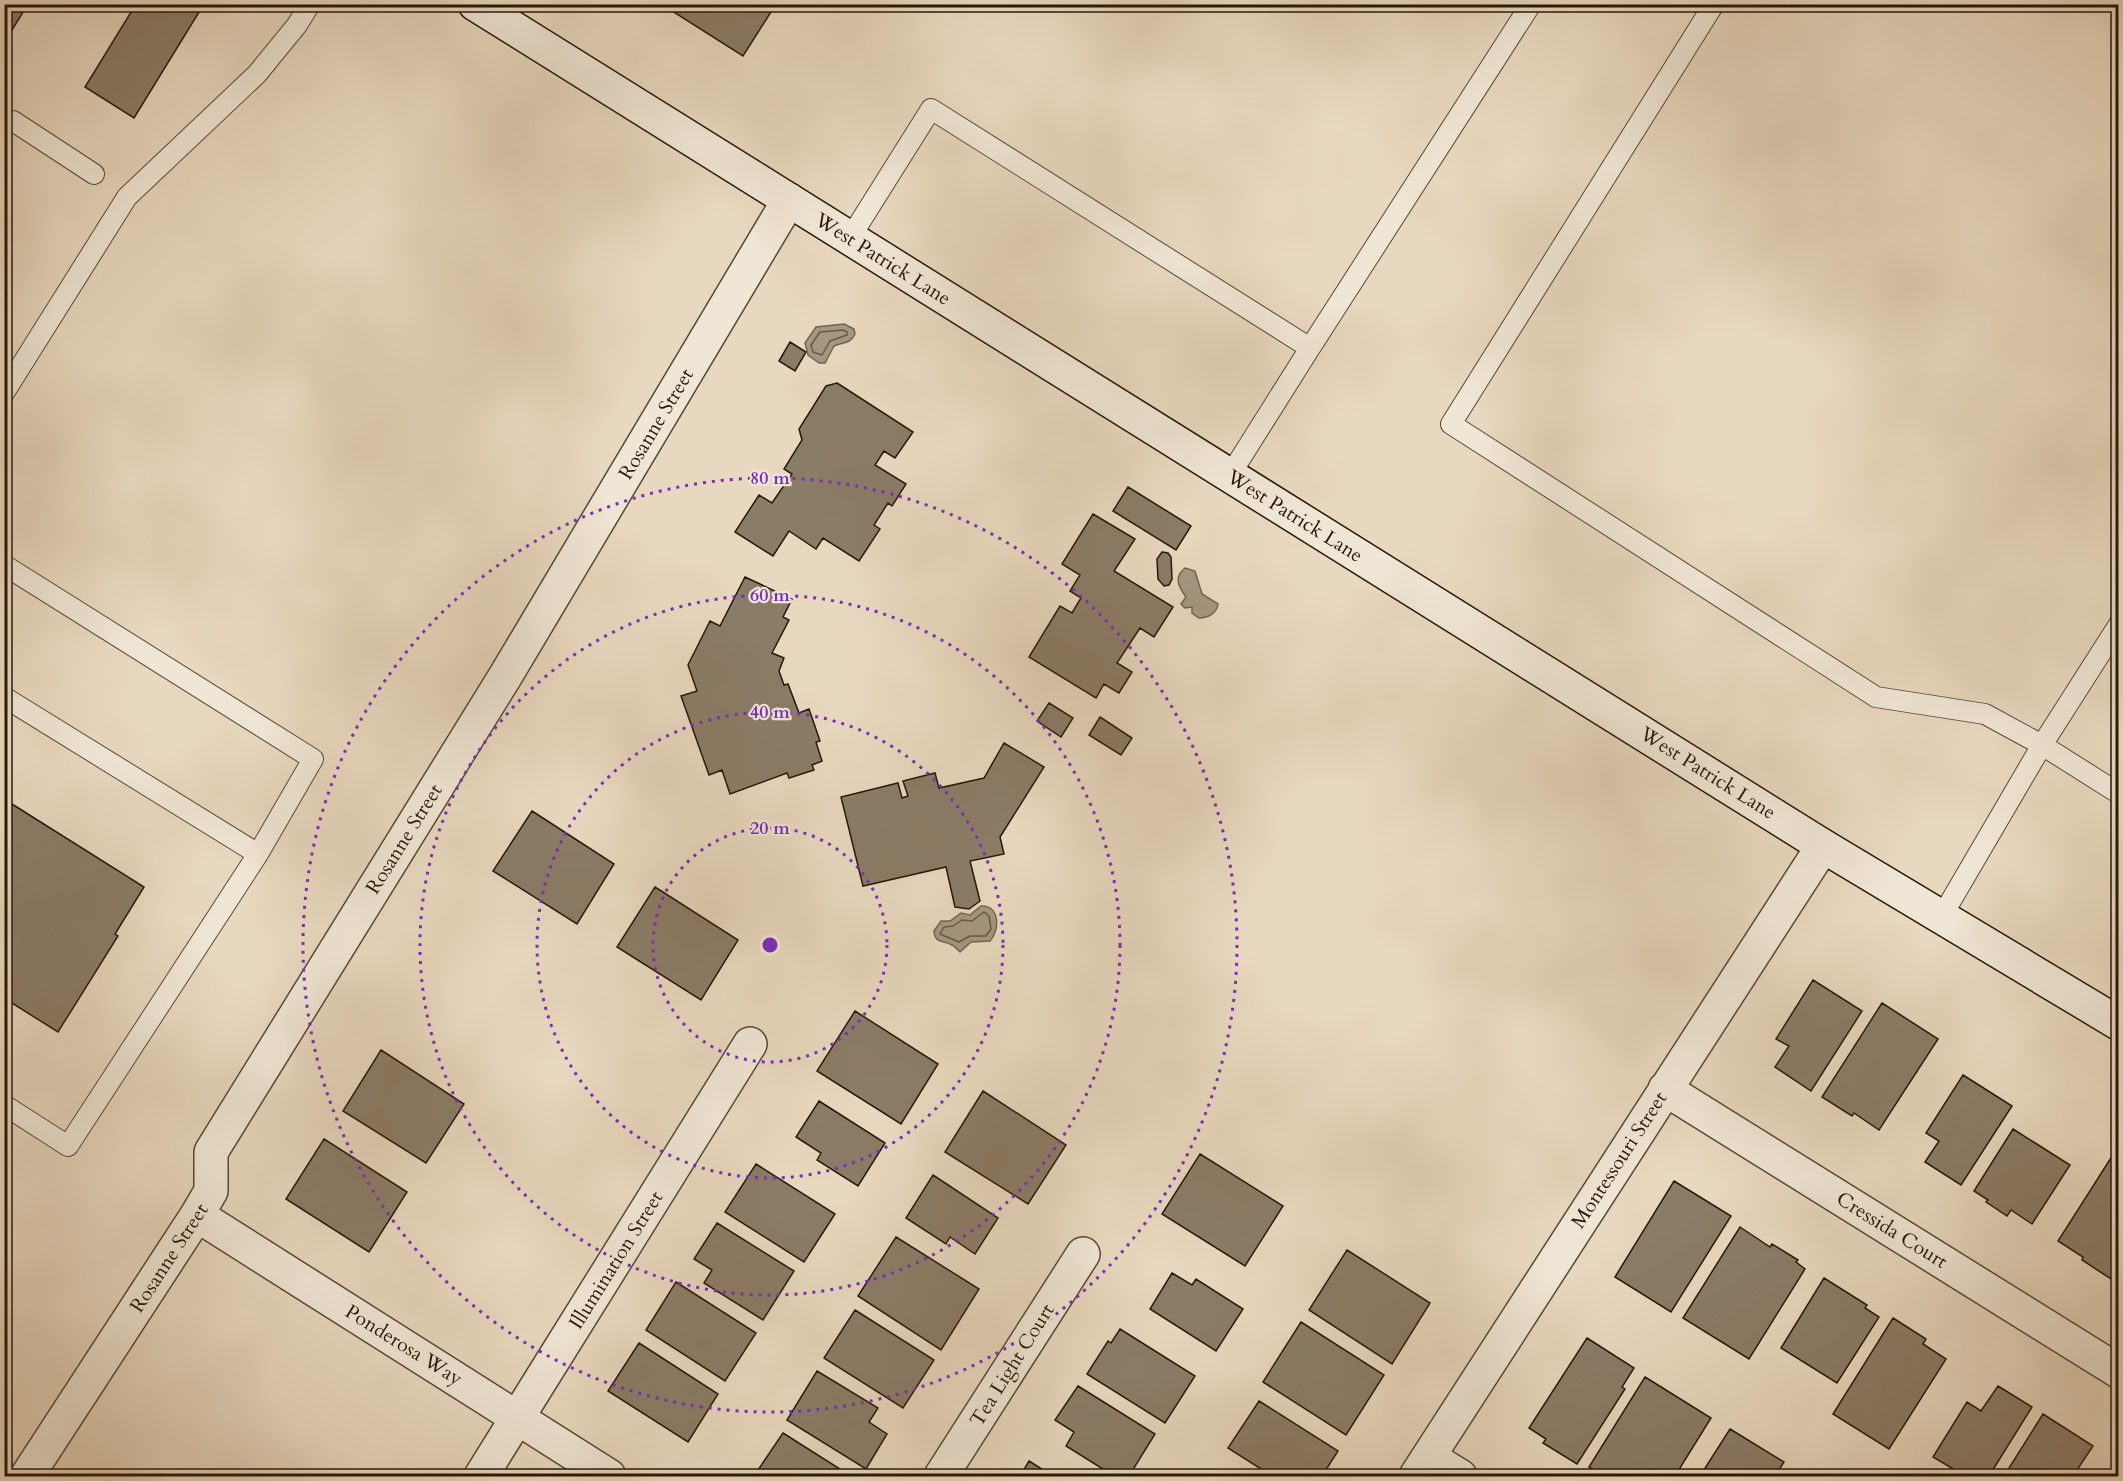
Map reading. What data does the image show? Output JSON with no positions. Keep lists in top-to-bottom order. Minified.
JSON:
{"streets":{"street":["West Patrick Lane","Rosanne Street","Montessouri Street","Cressida Court","Illumination Street","Ponderosa Way","Tea Light Court"]},"crossings":[["West Patrick Lane","Rosanne Street"],["West Patrick Lane","Montessouri Street"],["Rosanne Street","Ponderosa Way"],["Montessouri Street","Cressida Court"],["Illumination Street","Ponderosa Way"]],"rings":["80 m","60 m","40 m","20 m"]}
